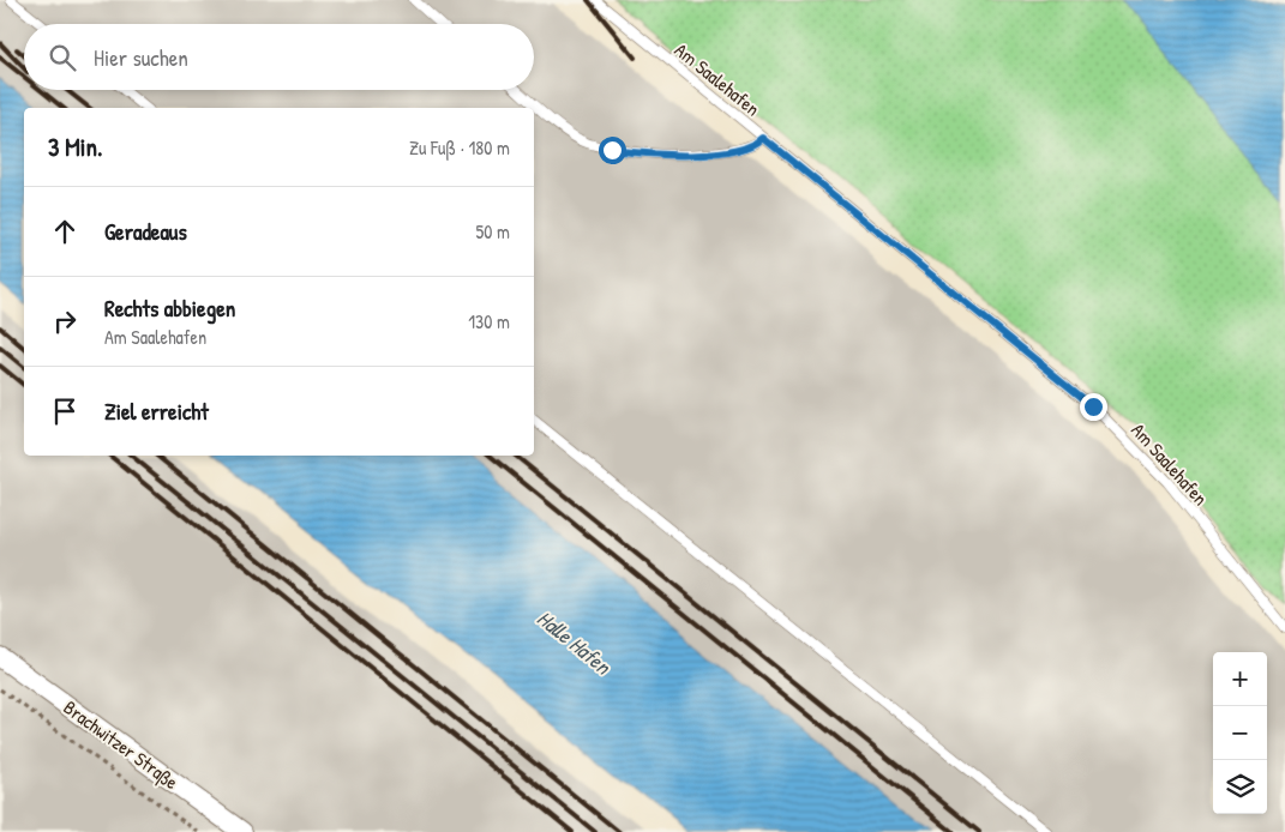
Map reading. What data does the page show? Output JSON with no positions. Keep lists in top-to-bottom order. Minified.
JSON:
{"streets":{"street":["Brachwitzer Straße"],"lane":["Am Saalehafen"]},"water":["Halle Hafen"],"page":{"search":"Hier suchen","heading":["3 Min.","Zu Fuß · 180 m"],"list":[["Geradeaus","50 m"],["Rechts abbiegen","Am Saalehafen","130 m"],"Ziel erreicht"],"map_buttons":["+","−"]}}
